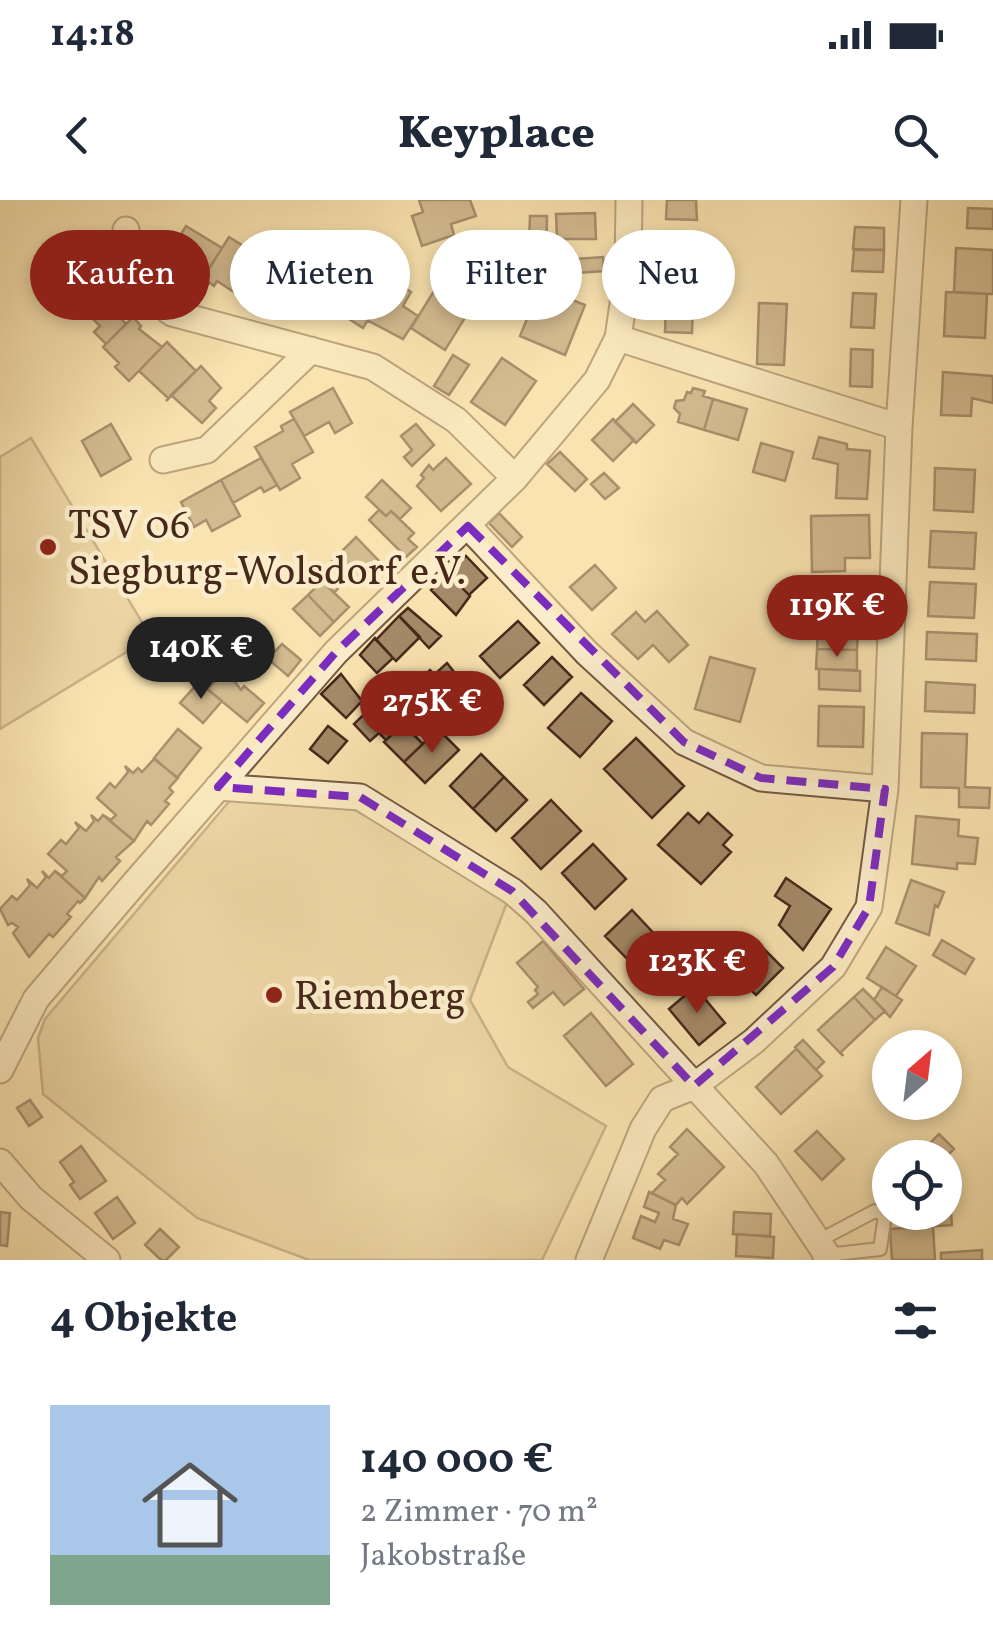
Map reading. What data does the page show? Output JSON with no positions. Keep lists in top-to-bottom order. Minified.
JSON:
{"places":["TSV 06 Siegburg-Wolsdorf e.V.","Riemberg"],"north":"top right","page":{"status":"14:18","header":"Keyplace","chip":["Kaufen","Mieten","Filter","Neu"],"price":["119K €","140K €","275K €","123K €"],"heading":"4 Objekte","list":[{"name":"140 000 €","note":"2 Zimmer · 70 m² · Jakobstraße"}]}}
